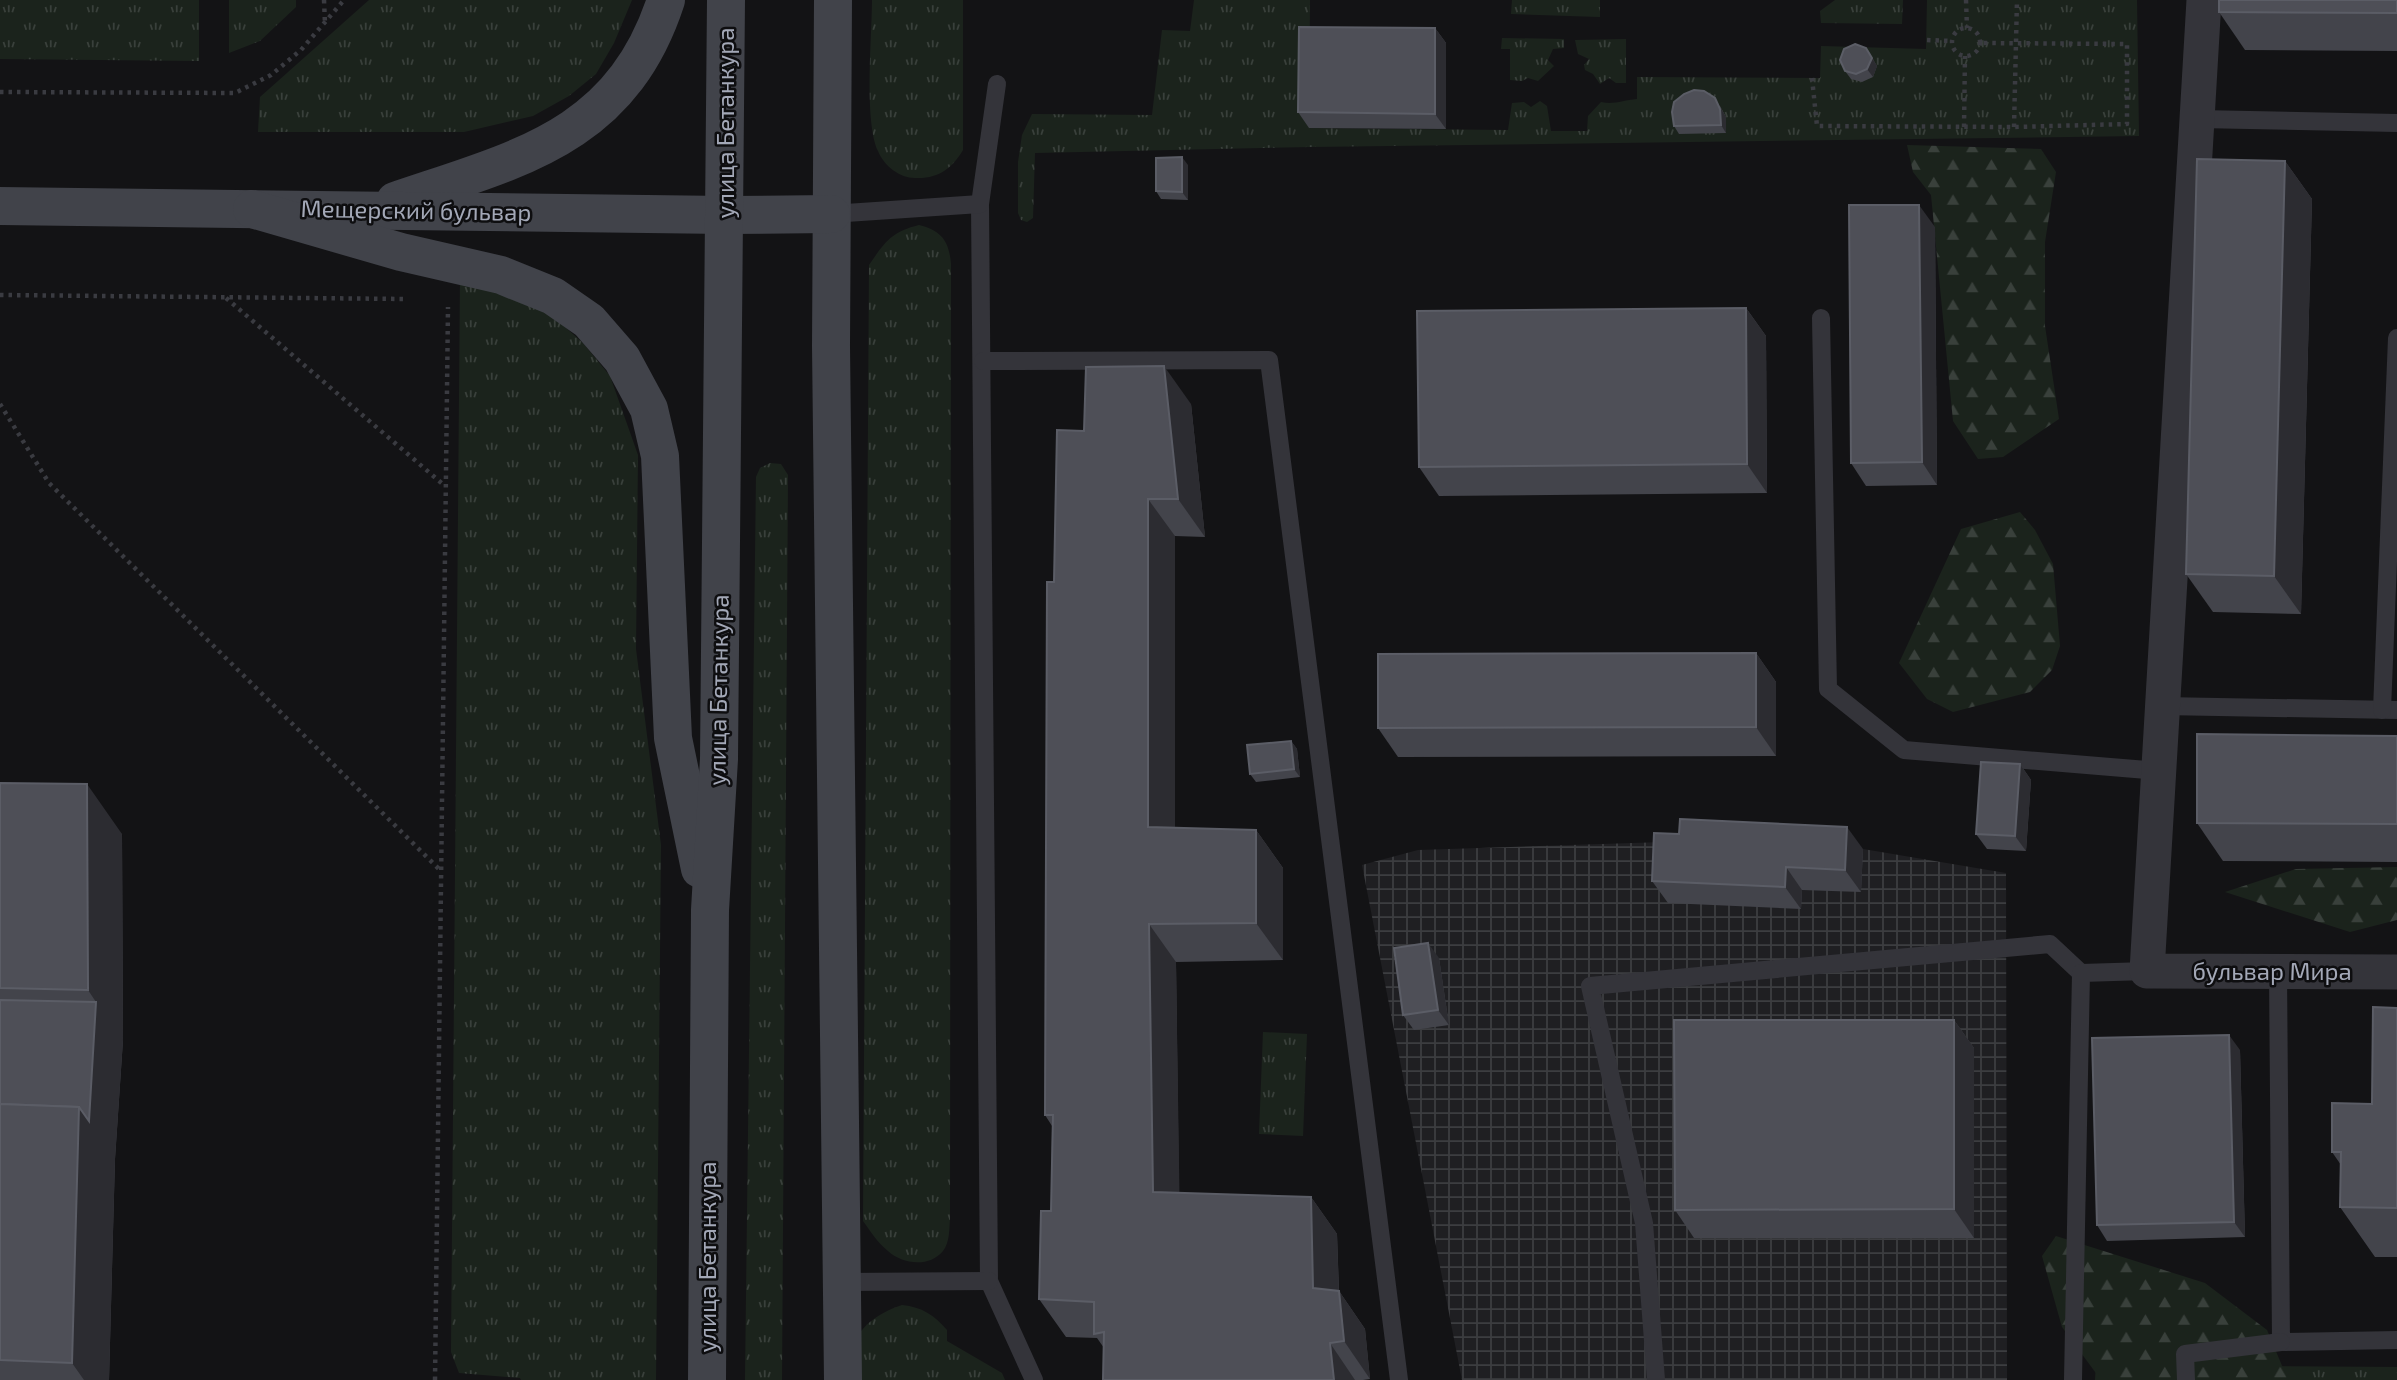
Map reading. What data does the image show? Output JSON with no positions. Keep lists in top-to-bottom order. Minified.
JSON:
{"streets":{"main road":["улица Бетанкура","Мещерский бульвар"],"street":["бульвар Мира"]},"crossings":[["улица Бетанкура","Мещерский бульвар"]]}
